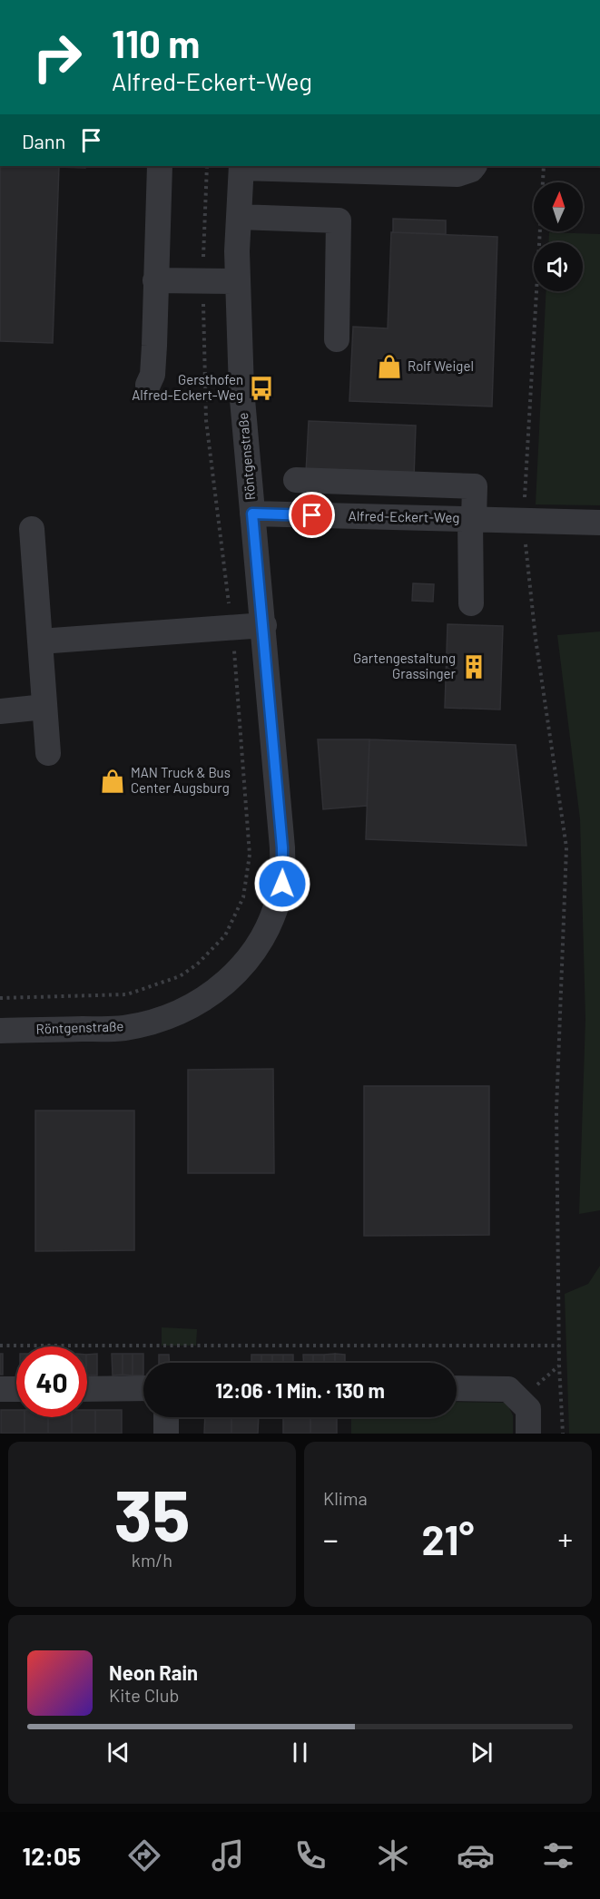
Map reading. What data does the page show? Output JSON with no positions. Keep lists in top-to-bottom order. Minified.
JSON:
{"streets":{"street":["Röntgenstraße","Alfred-Eckert-Weg"]},"crossings":[["Röntgenstraße","Alfred-Eckert-Weg"]],"places":{"shop":["Rolf Weigel","MAN Truck & Bus Center Augsburg"],"bus stop":["Gersthofen Alfred-Eckert-Weg"],"building":["Gartengestaltung Grassinger"]},"north":"top","page":{"turn":["110 m","Alfred-Eckert-Weg"],"then":"Dann","limit":"40","trip":"12:06 · 1 Min. · 130 m","tile":[["35","km/h"],"Klima"],"heat":["−","21°","+"],"song":["Neon Rain","Kite Club"],"tabs":"12:05"}}
